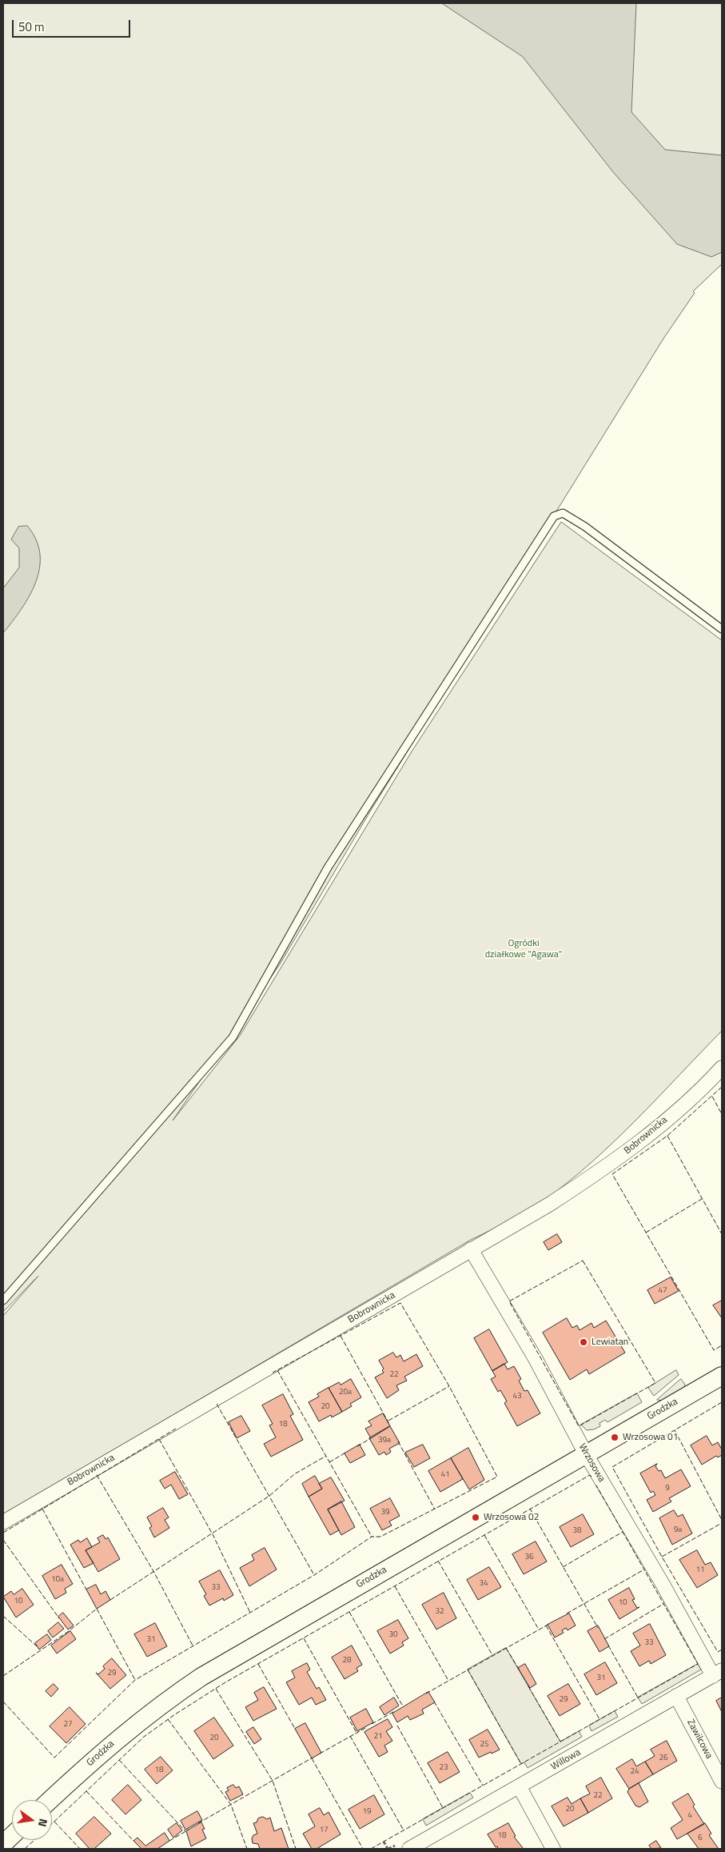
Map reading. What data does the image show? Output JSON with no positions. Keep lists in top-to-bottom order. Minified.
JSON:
{"streets":{"street":["Bobrownicka","Grodzka","Wrzosowa","Zawilcowa","Willowa"]},"crossings":[["Bobrownicka","Wrzosowa"],["Grodzka","Wrzosowa"],["Wrzosowa","Willowa"],["Zawilcowa","Willowa"]],"parks":["Ogródki działkowe \"Agawa\""],"places":["Lewiatan","Wrzosowa 01","Wrzosowa 02"],"house_numbers":["47","22","20a","43","20","18","39a","41","9","39","9a","38","36","11","10a","34","33","10","10","32","30","31","33","28","29","31","29","27","21","20","25","26","23","18","24","22","20","19","4","17","18","6"],"scale_bar":"50 m","north":"right"}
